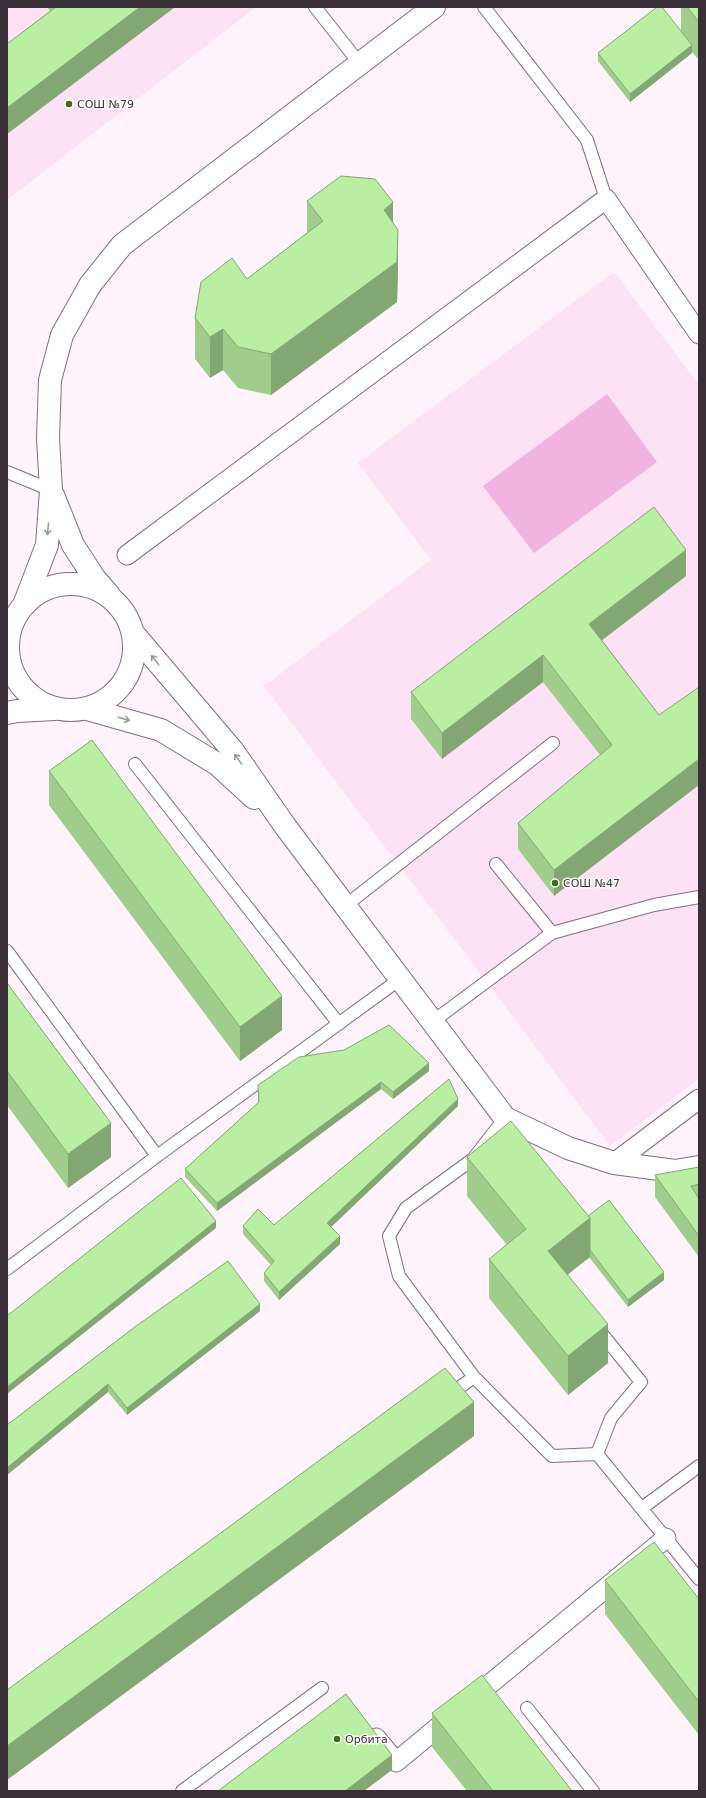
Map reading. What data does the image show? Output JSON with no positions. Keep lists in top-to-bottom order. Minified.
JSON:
{"places":["СОШ №79","СОШ №47","Орбита"]}
